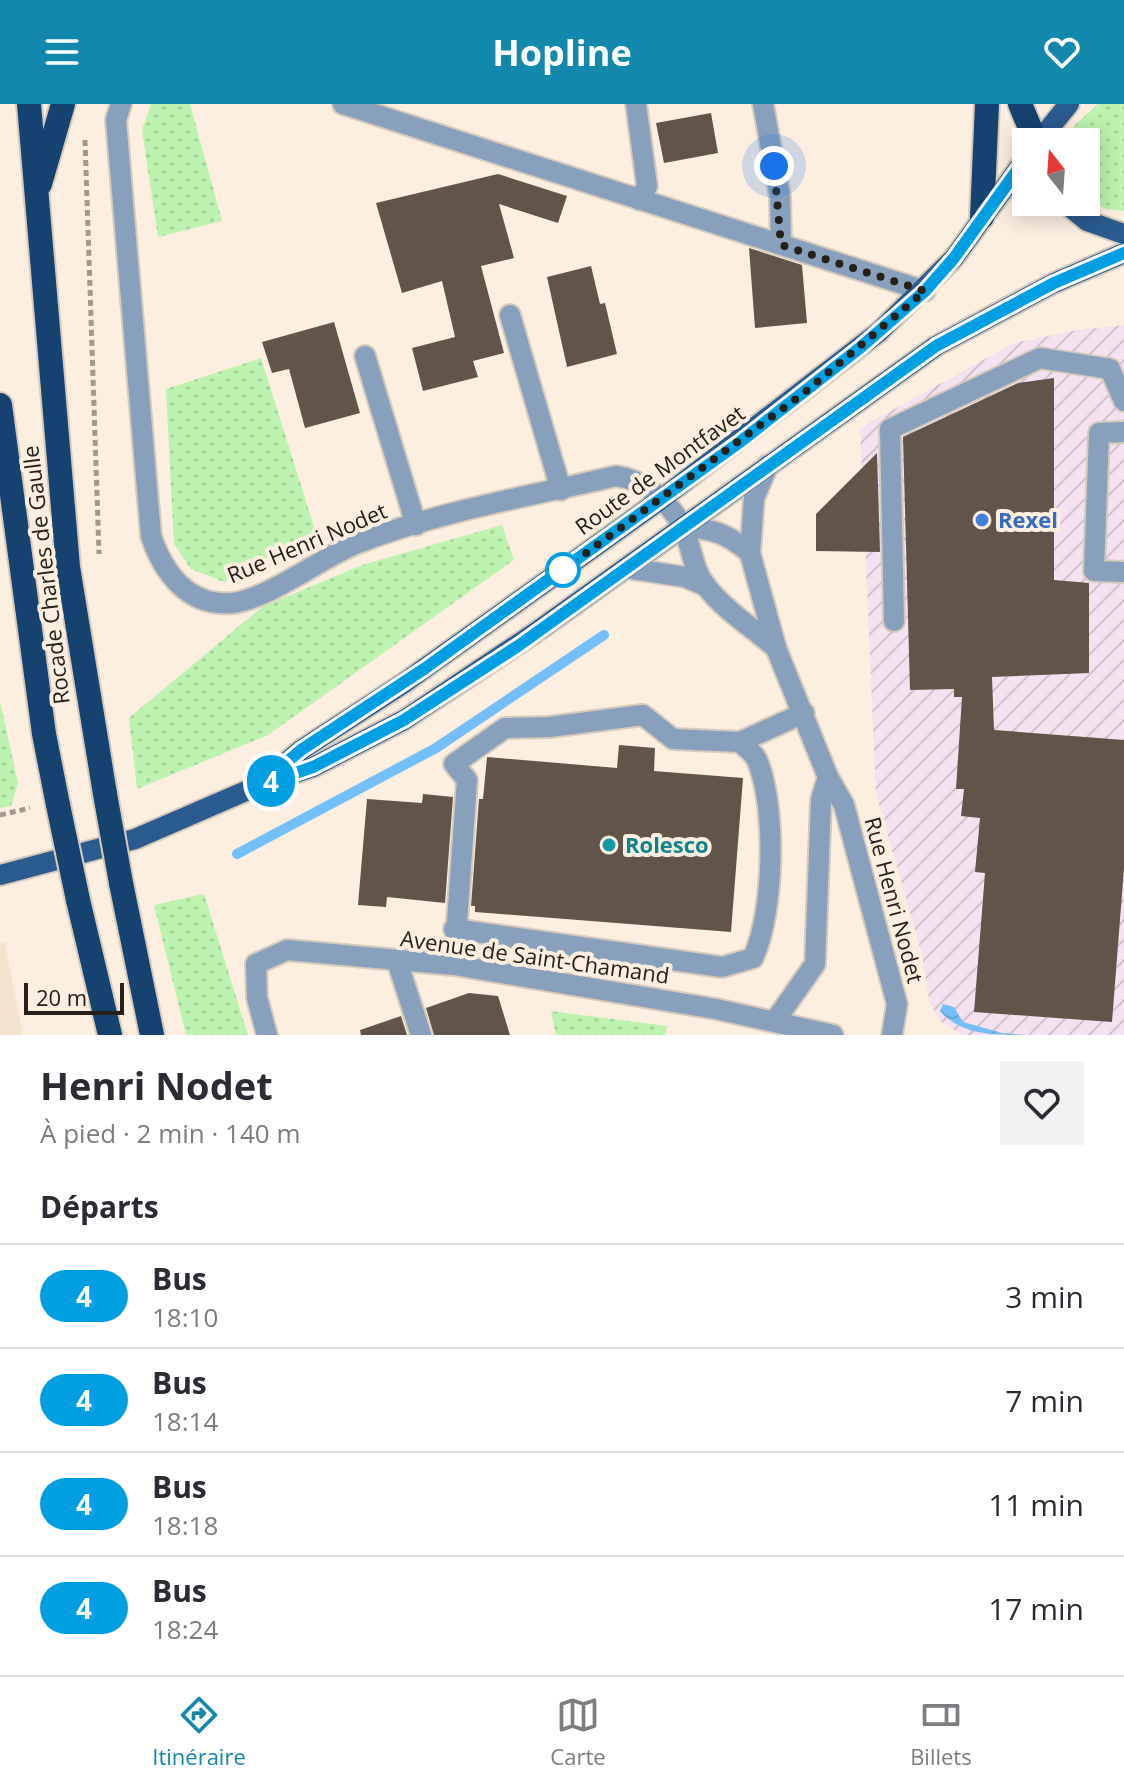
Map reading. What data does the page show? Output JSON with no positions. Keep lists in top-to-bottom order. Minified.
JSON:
{"streets":{"highway":["Rocade Charles de Gaulle"],"main road":["Route de Montfavet"],"street":["Rue Henri Nodet","Avenue de Saint-Chamand"]},"crossings":[["Route de Montfavet","Rue Henri Nodet"]],"places":["Rexel","Rolesco"],"lines":["bus line 4"],"scale_bar":"20 m","north":"top","page":{"header":"Hopline","on_map":"4","scale":"20 m","heading":[["Henri Nodet","À pied · 2 min · 140 m"],"Départs"],"list":[{"mark":"4","name":"Bus","note":"18:10","value":"3 min"},{"mark":"4","name":"Bus","note":"18:14","value":"7 min"},{"mark":"4","name":"Bus","note":"18:18","value":"11 min"},{"mark":"4","name":"Bus","note":"18:24","value":"17 min"}],"tabs":["Itinéraire","Carte","Billets"]}}
